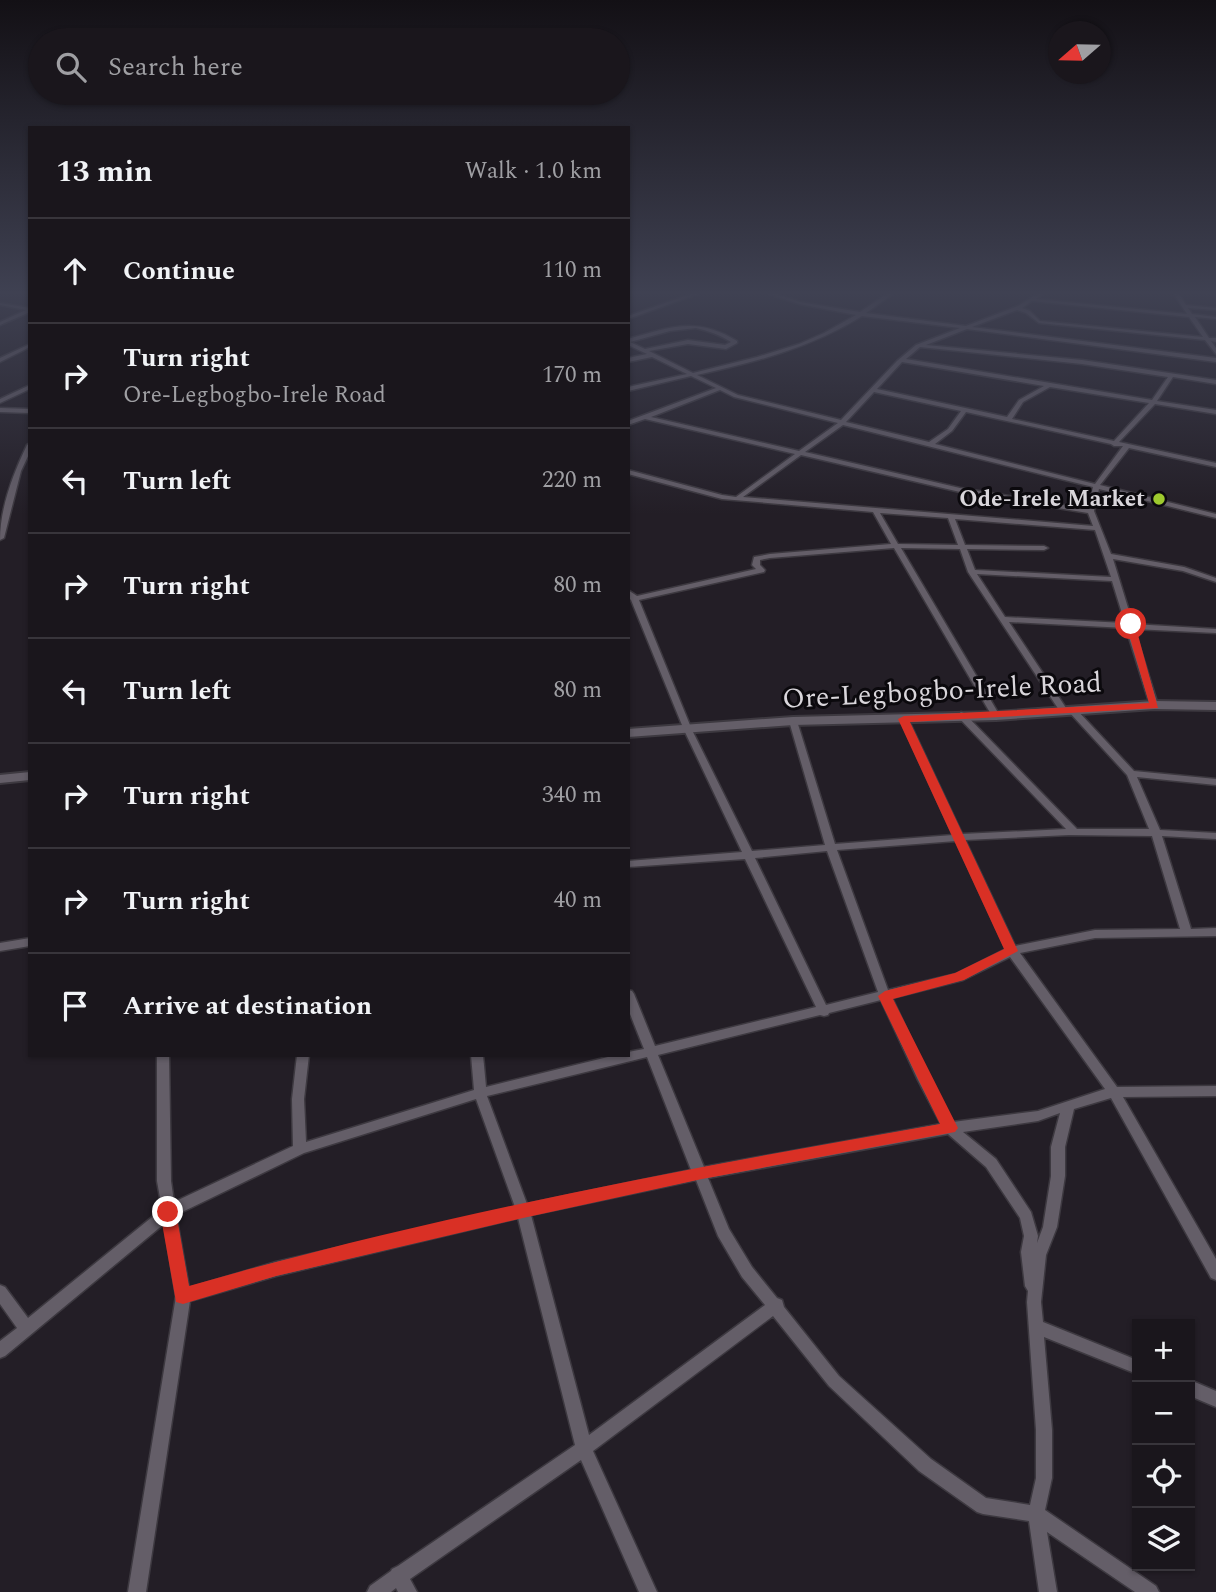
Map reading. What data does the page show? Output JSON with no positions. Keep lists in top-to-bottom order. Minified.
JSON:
{"streets":{"main road":["Ore-Legbogbo-Irele Road"]},"places":["Ode-Irele Market"],"north":"left","page":{"search":"Search here","heading":["13 min","Walk · 1.0 km"],"list":[["Continue","110 m"],["Turn right","Ore-Legbogbo-Irele Road","170 m"],["Turn left","220 m"],["Turn right","80 m"],["Turn left","80 m"],["Turn right","340 m"],["Turn right","40 m"],"Arrive at destination"],"map_buttons":["+","−"]}}
